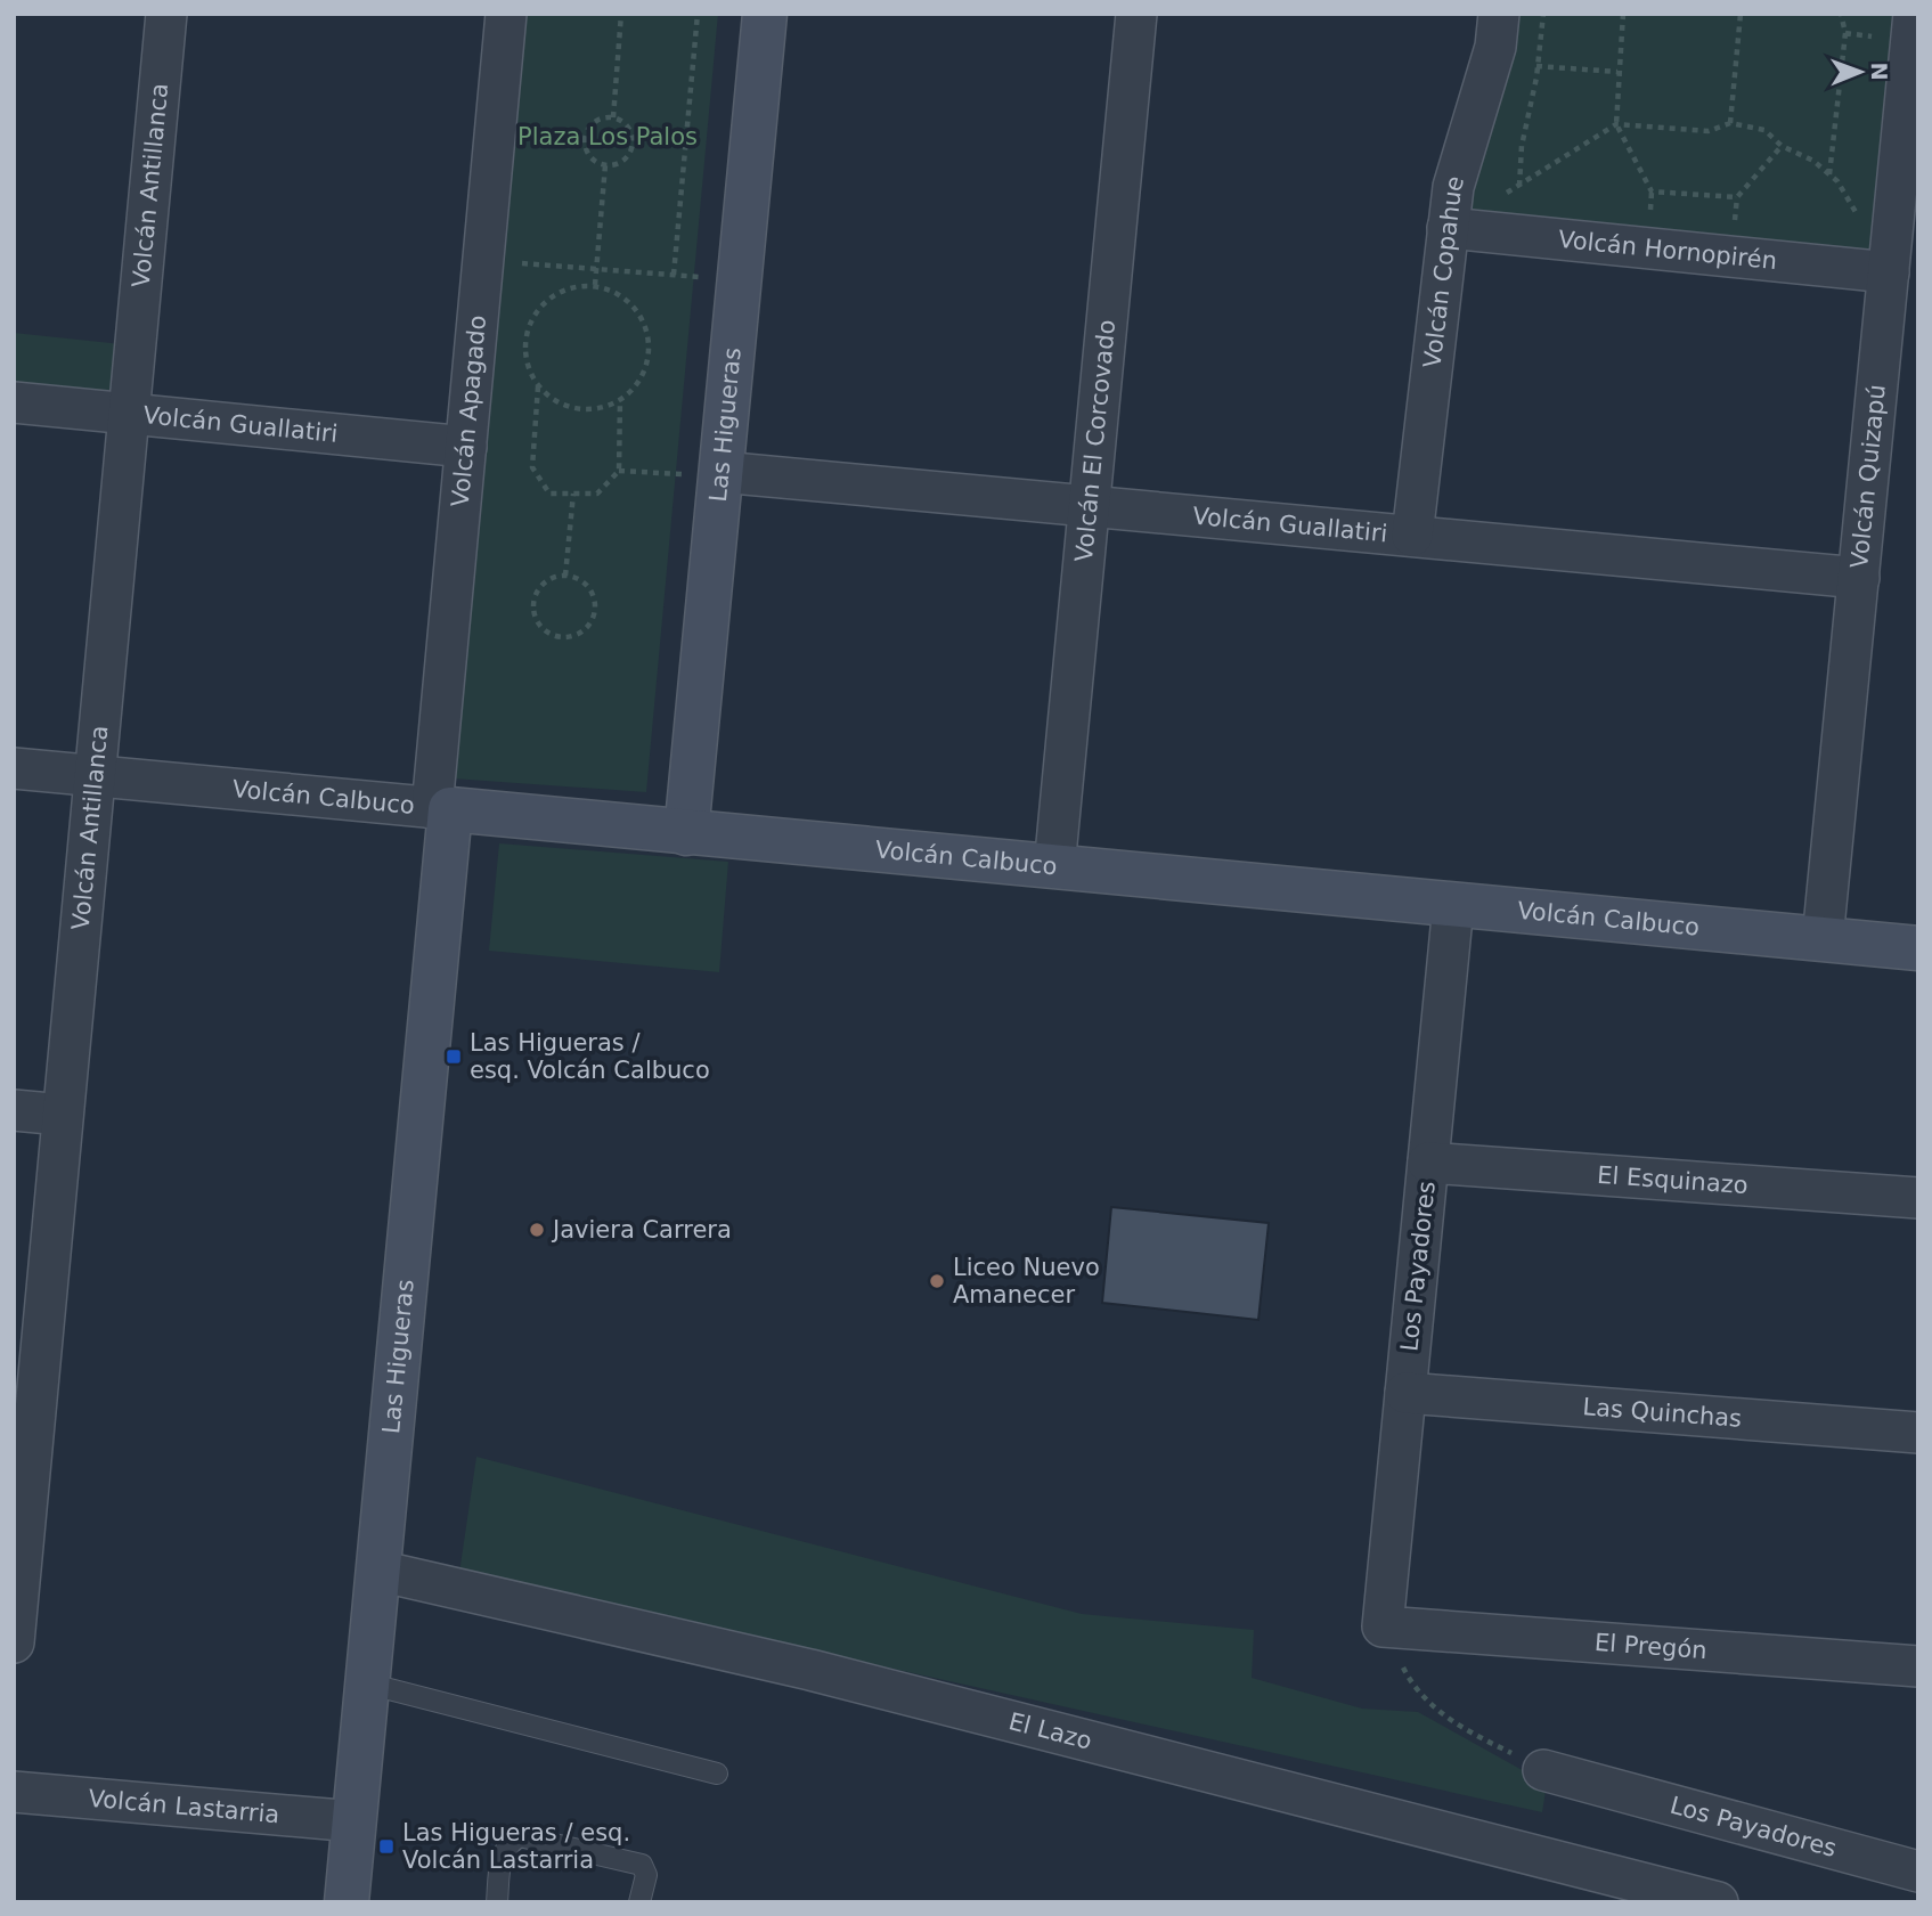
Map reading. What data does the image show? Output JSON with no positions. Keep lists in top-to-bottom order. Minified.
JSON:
{"streets":{"street":["Volcán Antillanca","Volcán Hornopirén","Volcán Copahue","Volcán Apagado","Las Higueras","Volcán Guallatiri","Volcán El Corcovado","Volcán Quizapú","Volcán Calbuco","El Esquinazo","Los Payadores","Las Quinchas","El Pregón","El Lazo","Volcán Lastarria"]},"crossings":[["Volcán Antillanca","Volcán Guallatiri"],["Volcán Antillanca","Volcán Calbuco"],["Volcán Hornopirén","Volcán Copahue"],["Volcán Hornopirén","Volcán Quizapú"],["Volcán Copahue","Volcán Guallatiri"],["Volcán Apagado","Las Higueras"],["Volcán Apagado","Volcán Guallatiri"],["Volcán Apagado","Volcán Calbuco"],["Las Higueras","Volcán Guallatiri"],["Las Higueras","Volcán Calbuco"],["Las Higueras","El Lazo"],["Las Higueras","Volcán Lastarria"],["Volcán Guallatiri","Volcán El Corcovado"],["Volcán Guallatiri","Volcán Quizapú"],["Volcán El Corcovado","Volcán Calbuco"],["Volcán Quizapú","Volcán Calbuco"],["Volcán Calbuco","Los Payadores"],["El Esquinazo","Los Payadores"],["Los Payadores","Las Quinchas"],["Los Payadores","El Pregón"]],"parks":["Plaza Los Palos"],"places":{"transit":["Las Higueras / esq. Volcán Calbuco","Las Higueras / esq. Volcán Lastarria"],"other":["Javiera Carrera","Liceo Nuevo Amanecer"]},"north":"right"}
